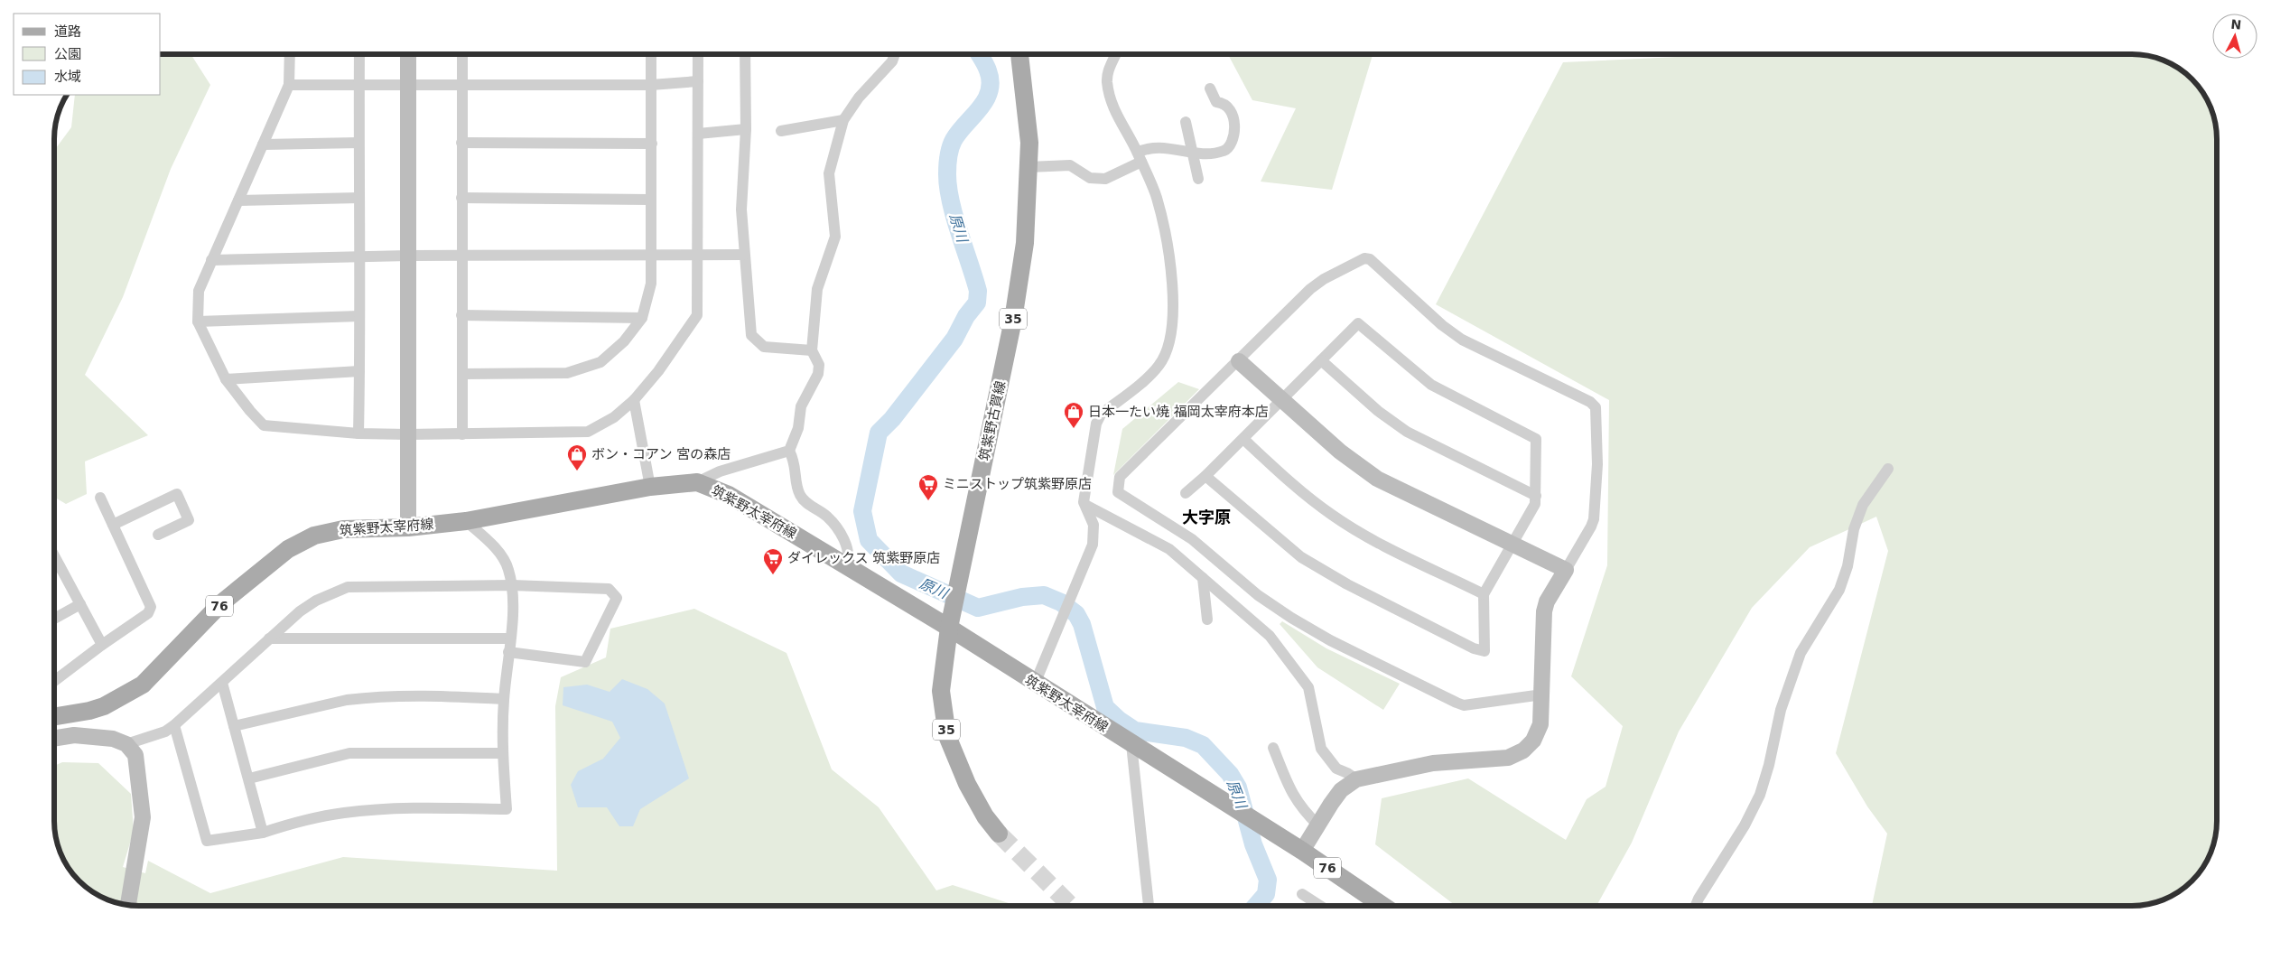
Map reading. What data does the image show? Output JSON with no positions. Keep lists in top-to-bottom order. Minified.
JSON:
{"streets":{"main road":["35","筑紫野古賀線","筑紫野太宰府線","76"]},"crossings":[["筑紫野古賀線","筑紫野太宰府線"]],"districts":["大字原"],"water":["原川"],"places":{"shop":["日本一たい焼 福岡太宰府本店","ボン・コアン 宮の森店"],"supermarket":["ミニストップ筑紫野原店","ダイレックス 筑紫野原店"]},"legend":["道路","公園","水域"],"north":"top"}
